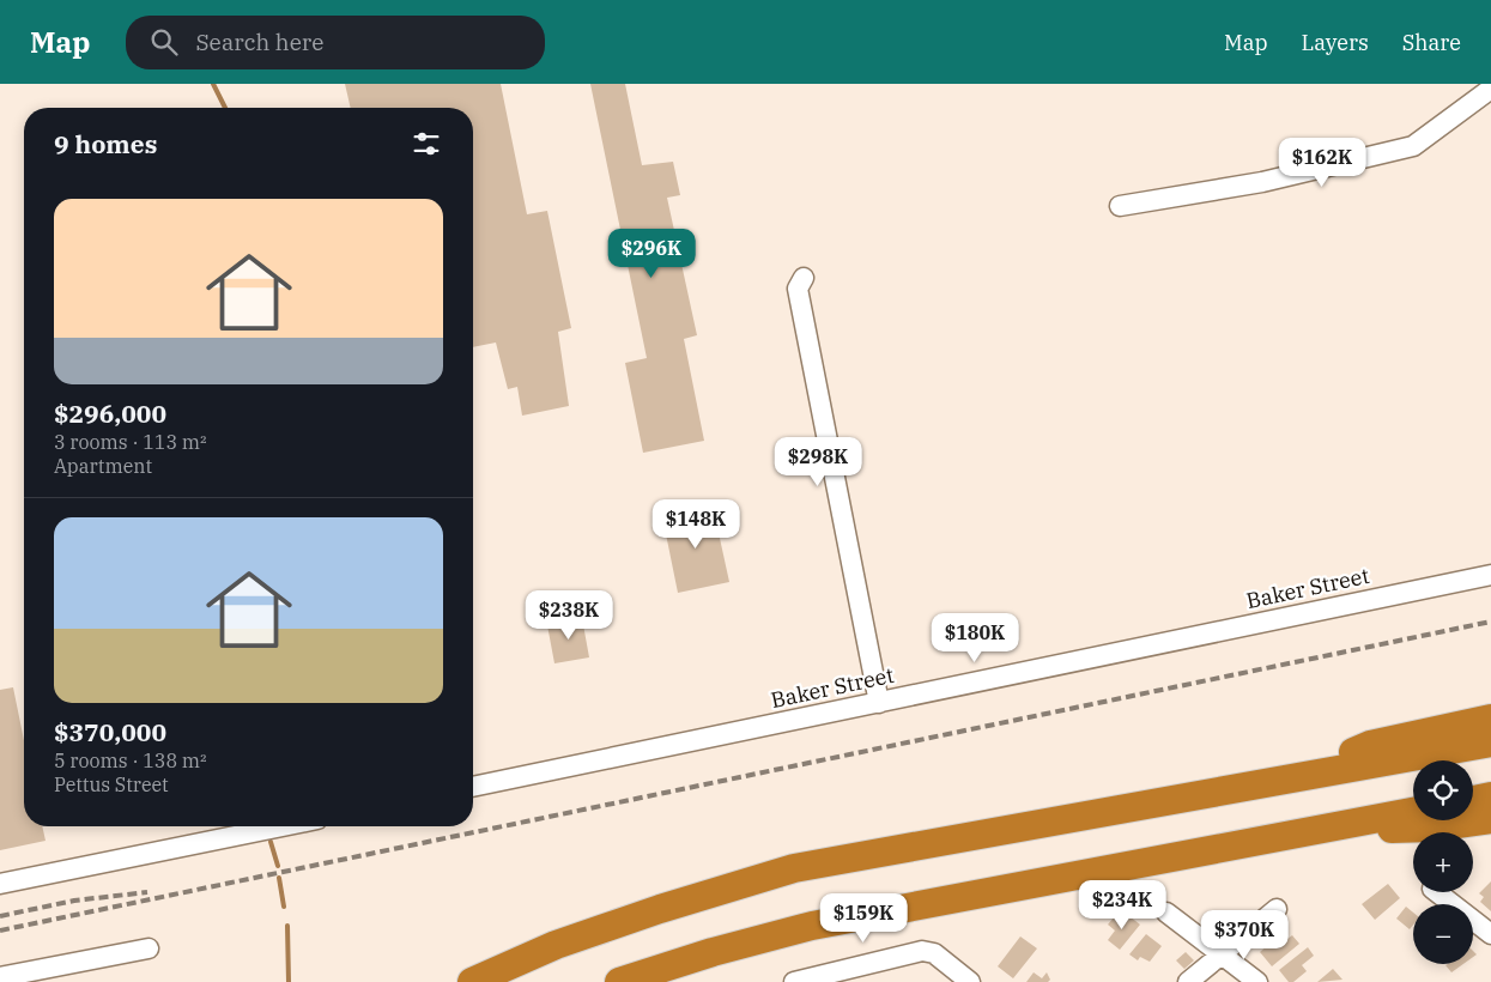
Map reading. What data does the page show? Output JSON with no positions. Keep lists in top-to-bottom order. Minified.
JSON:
{"streets":{"street":["Baker Street"]},"page":{"header":"Map","search":"Search here","nav":["Map","Layers","Share"],"heading":"9 homes","price":["$162K","$296K","$298K","$148K","$238K","$180K","$234K","$159K","$370K"],"list":[{"name":"$296,000","note":"3 rooms · 113 m² · Apartment"},{"name":"$370,000","note":"5 rooms · 138 m² · Pettus Street"}],"map_buttons":["+","−"]}}
